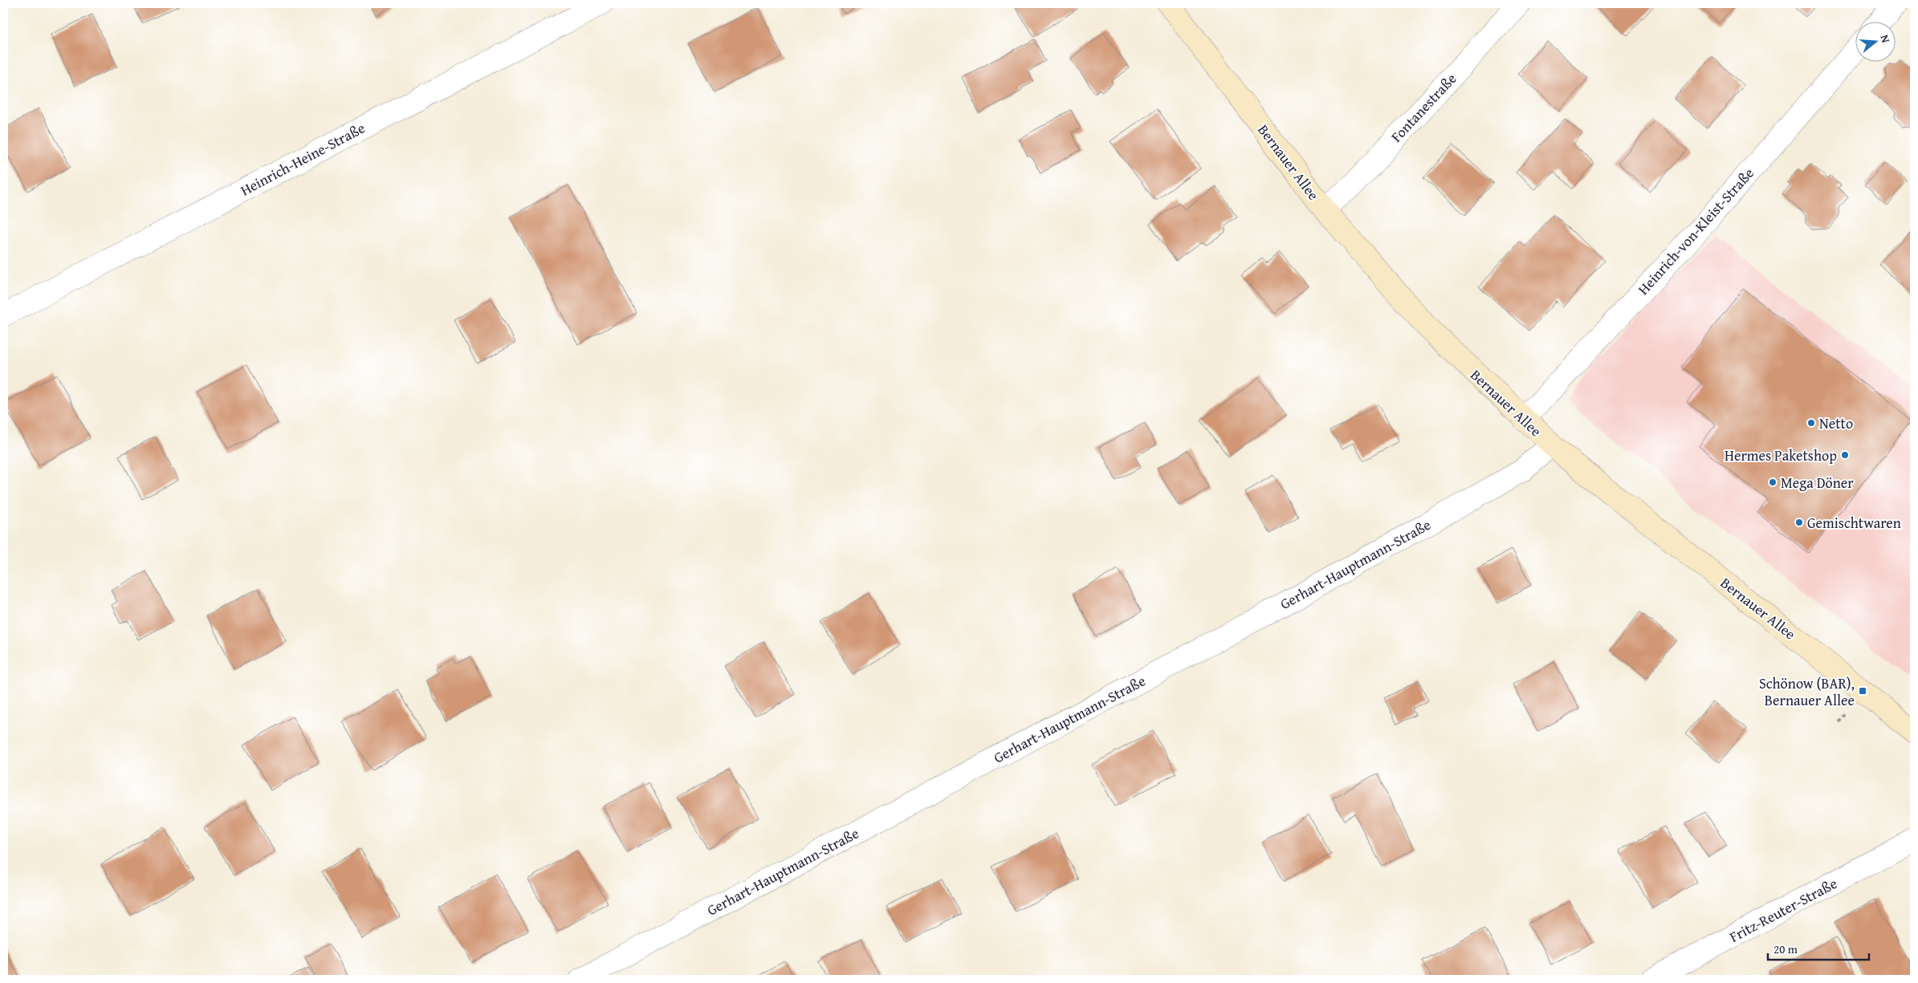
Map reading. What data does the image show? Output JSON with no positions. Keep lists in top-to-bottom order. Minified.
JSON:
{"streets":{"main road":["Bernauer Allee"],"street":["Fontanestraße","Heinrich-Heine-Straße","Heinrich-von-Kleist-Straße","Gerhart-Hauptmann-Straße","Fritz-Reuter-Straße"]},"crossings":[["Fontanestraße","Bernauer Allee"],["Bernauer Allee","Heinrich-von-Kleist-Straße"],["Bernauer Allee","Gerhart-Hauptmann-Straße"]],"places":{"other":["Netto","Hermes Paketshop","Mega Döner","Gemischtwaren"],"transit":["Schönow (BAR), Bernauer Allee"]},"scale_bar":"20 m","north":"right"}
